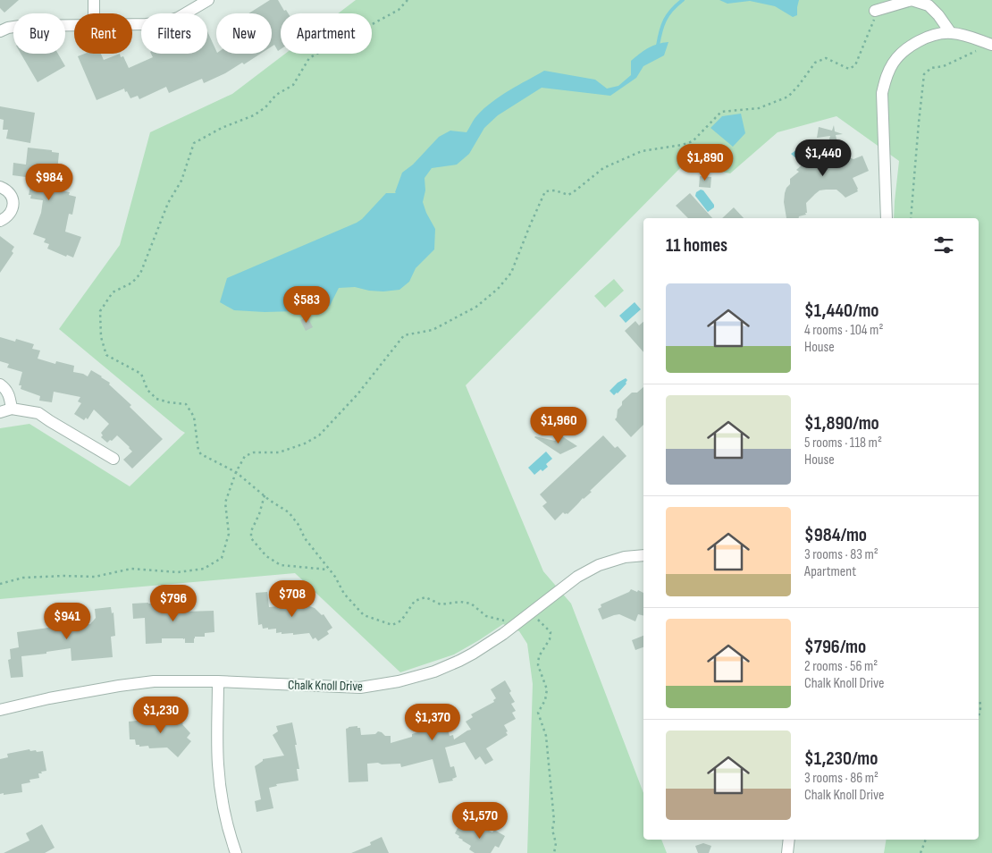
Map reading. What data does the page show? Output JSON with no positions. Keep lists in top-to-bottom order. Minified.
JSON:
{"streets":{"street":["Chalk Knoll Drive"]},"page":{"chip":["Buy","Rent","Filters","New","Apartment"],"price":["$1,440","$1,890","$984","$583","$1,960","$708","$796","$941","$1,230","$1,370","$1,570"],"heading":"11 homes","list":[{"name":"$1,440/mo","note":"4 rooms · 104 m² · House"},{"name":"$1,890/mo","note":"5 rooms · 118 m² · House"},{"name":"$984/mo","note":"3 rooms · 83 m² · Apartment"},{"name":"$796/mo","note":"2 rooms · 56 m² · Chalk Knoll Drive"},{"name":"$1,230/mo","note":"3 rooms · 86 m² · Chalk Knoll Drive"}]}}
